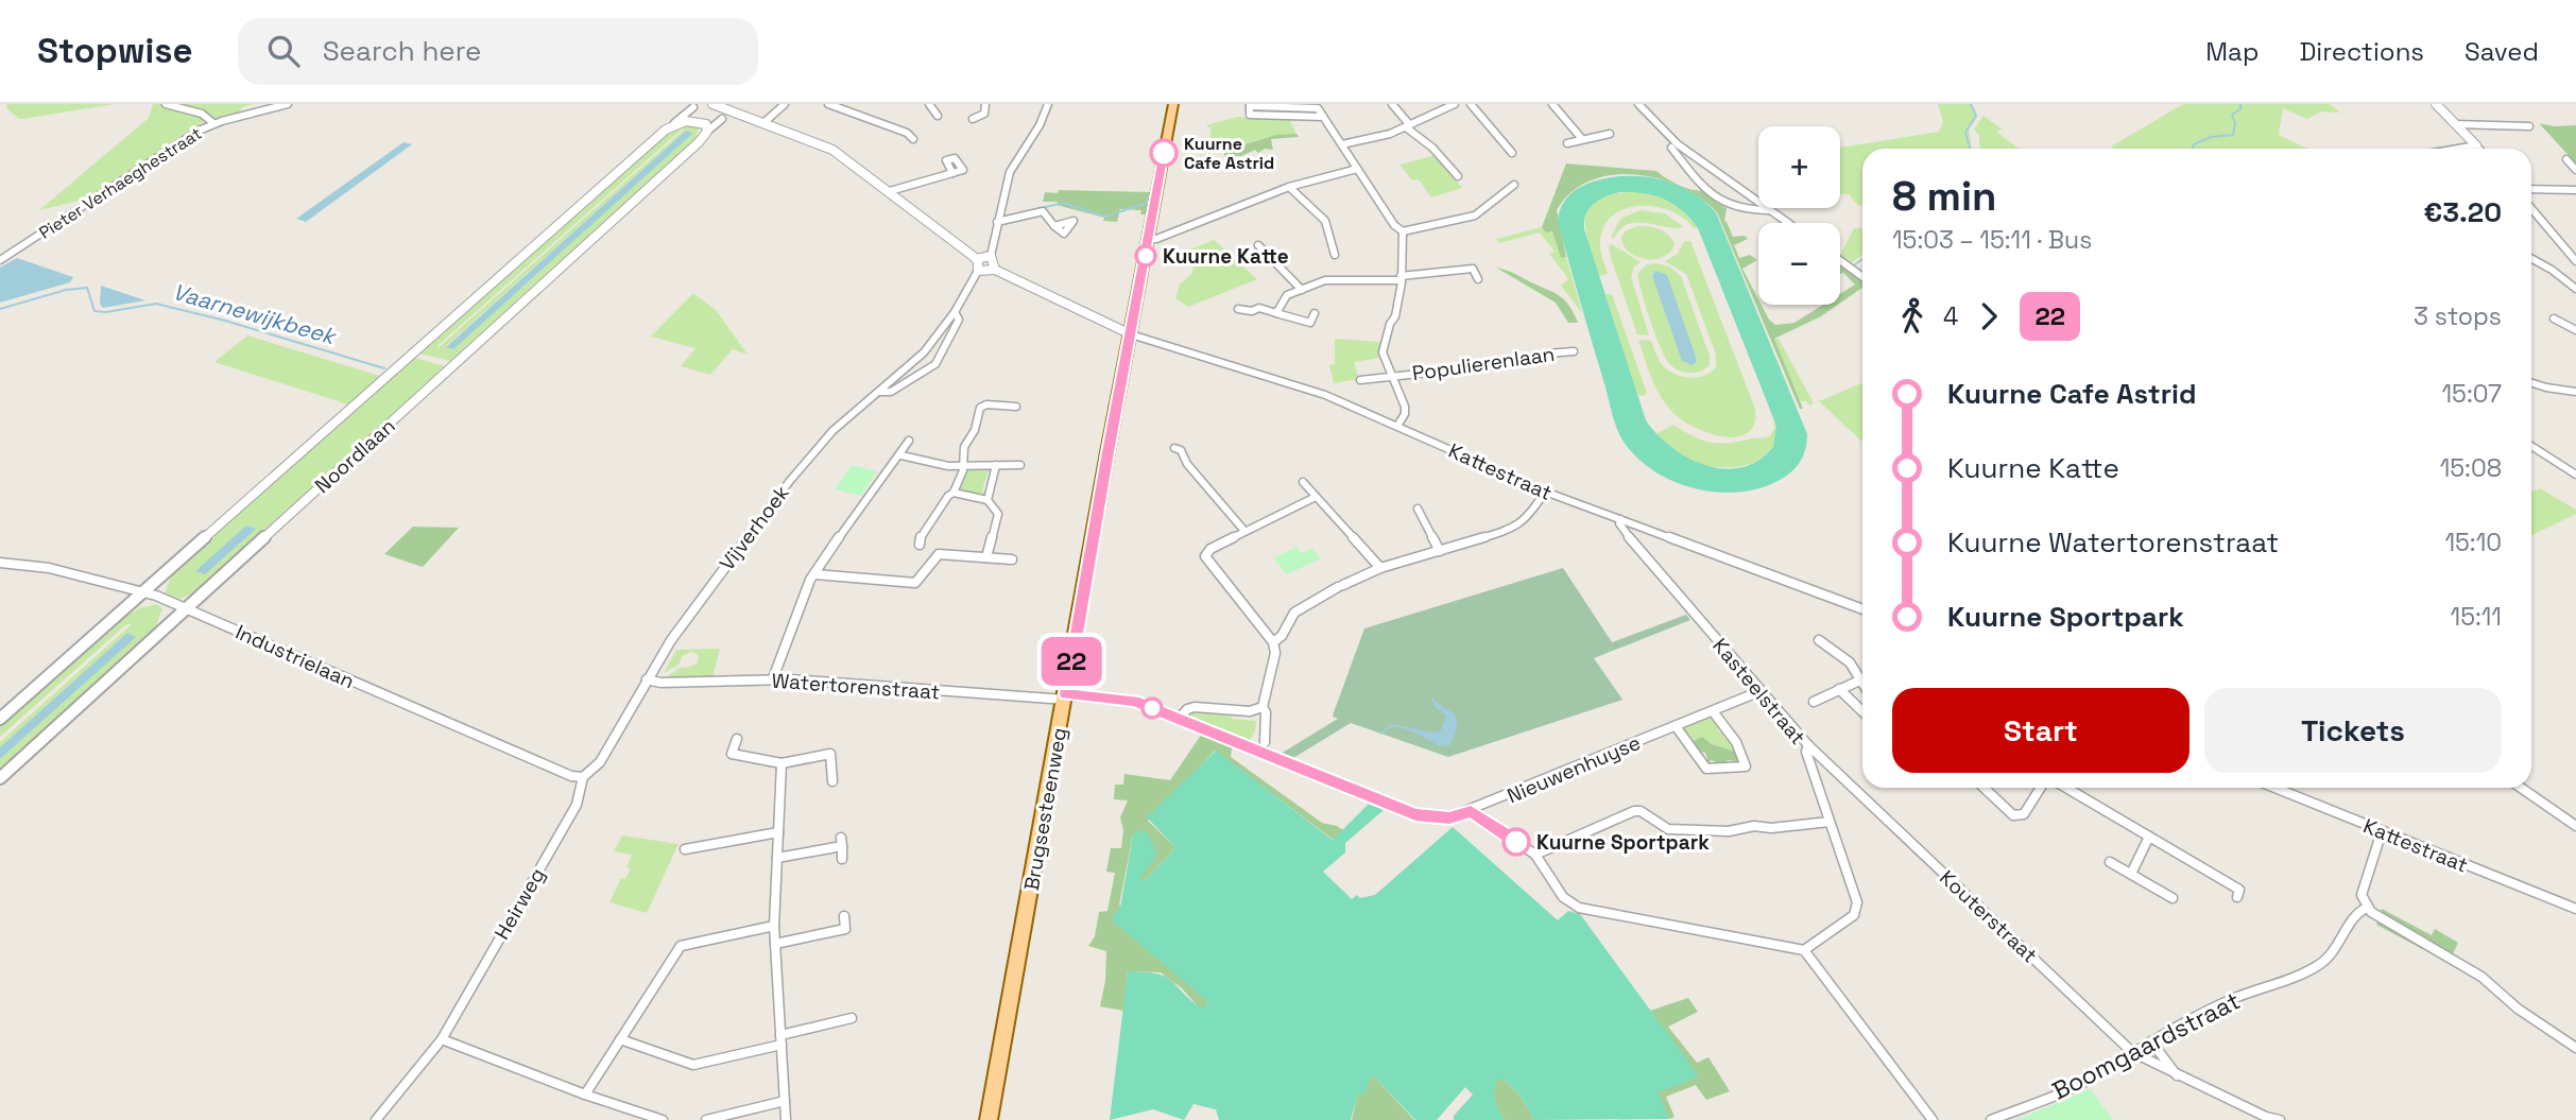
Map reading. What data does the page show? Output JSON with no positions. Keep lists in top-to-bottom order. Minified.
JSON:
{"streets":{"main road":["Brugsesteenweg"],"street":["Pieter Verhaeghestraat","Populierenlaan","Noordlaan","Kattestraat","Vijverhoek","Industrielaan","Watertorenstraat","Kasteelstraat","Nieuwenhuyse","Heirweg","Kouterstraat","Boomgaardstraat"]},"crossings":[["Noordlaan","Industrielaan"],["Kattestraat","Kasteelstraat"],["Kattestraat","Brugsesteenweg"],["Vijverhoek","Watertorenstraat"],["Vijverhoek","Heirweg"],["Industrielaan","Heirweg"],["Watertorenstraat","Nieuwenhuyse"],["Watertorenstraat","Brugsesteenweg"],["Watertorenstraat","Heirweg"],["Kasteelstraat","Nieuwenhuyse"],["Kasteelstraat","Kouterstraat"],["Nieuwenhuyse","Brugsesteenweg"],["Kouterstraat","Boomgaardstraat"]],"water":["Vaarnewijkbeek"],"places":["Kuurne Cafe Astrid","Kuurne Katte","Kuurne Sportpark"],"lines":["bus line 22"],"page":{"header":"Stopwise","search":"Search here","nav":["Map","Directions","Saved"],"on_map":"22","map_buttons":["+","−"],"heading":["8 min","15:03 – 15:11 · Bus","€3.20"],"legs":["4","22","3 stops"],"list":[{"name":"Kuurne Cafe Astrid","value":"15:07"},{"name":"Kuurne Katte","value":"15:08"},{"name":"Kuurne Watertorenstraat","value":"15:10"},{"name":"Kuurne Sportpark","value":"15:11"}],"buttons":["Start","Tickets"]}}
